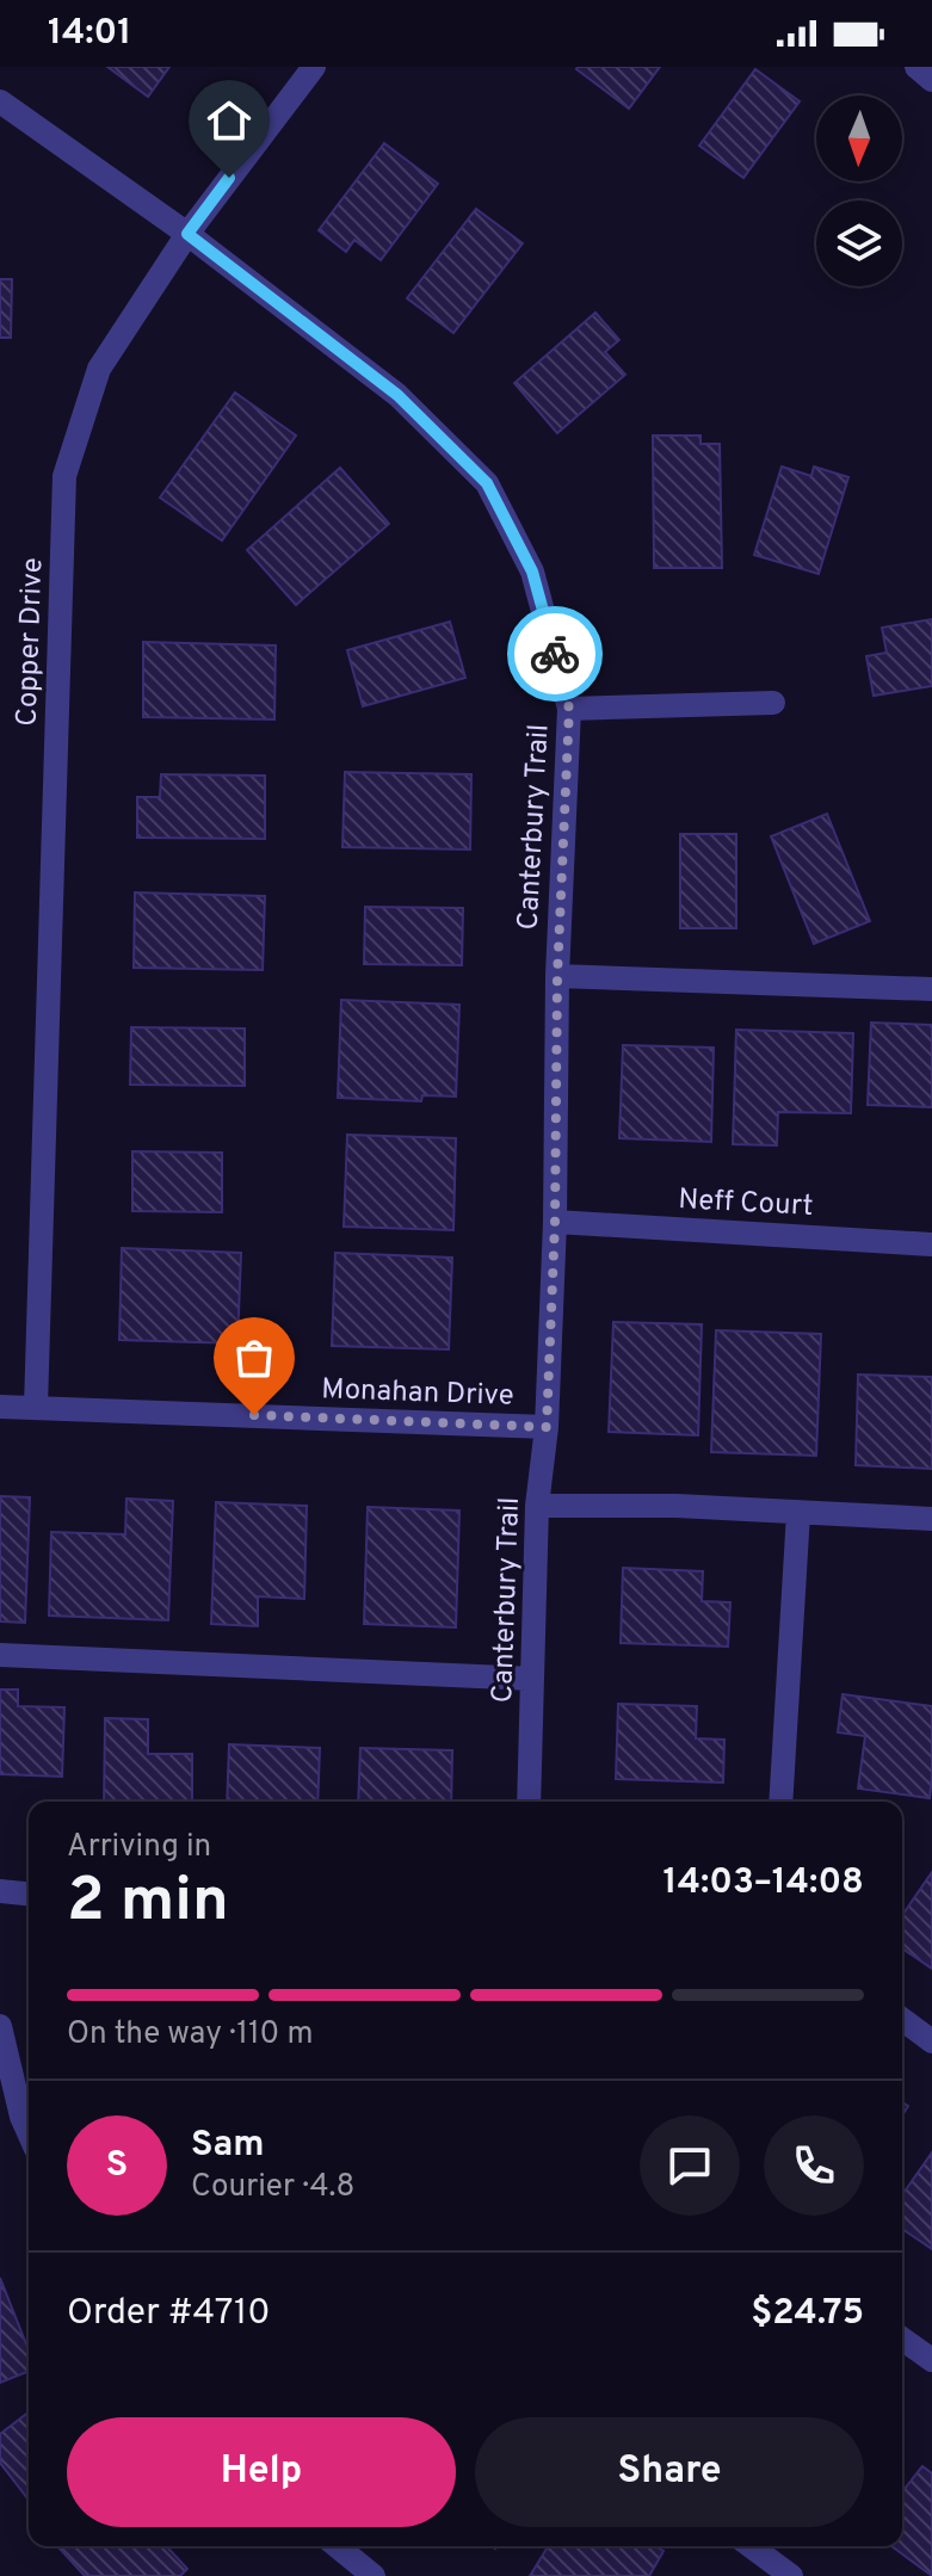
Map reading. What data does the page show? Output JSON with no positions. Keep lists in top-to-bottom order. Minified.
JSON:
{"streets":{"street":["Copper Drive","Canterbury Trail","Neff Court","Monahan Drive"]},"crossings":[["Copper Drive","Canterbury Trail"],["Copper Drive","Monahan Drive"],["Canterbury Trail","Neff Court"],["Canterbury Trail","Monahan Drive"]],"north":"bottom","page":{"status":"14:01","heading":["2 min","Arriving in","14:03–14:08"],"panel":["Sam","Courier · 4.8","Order #4710","$24.75"],"bar":"On the way · 110 m","round":"S","buttons":["Help","Share"]}}
